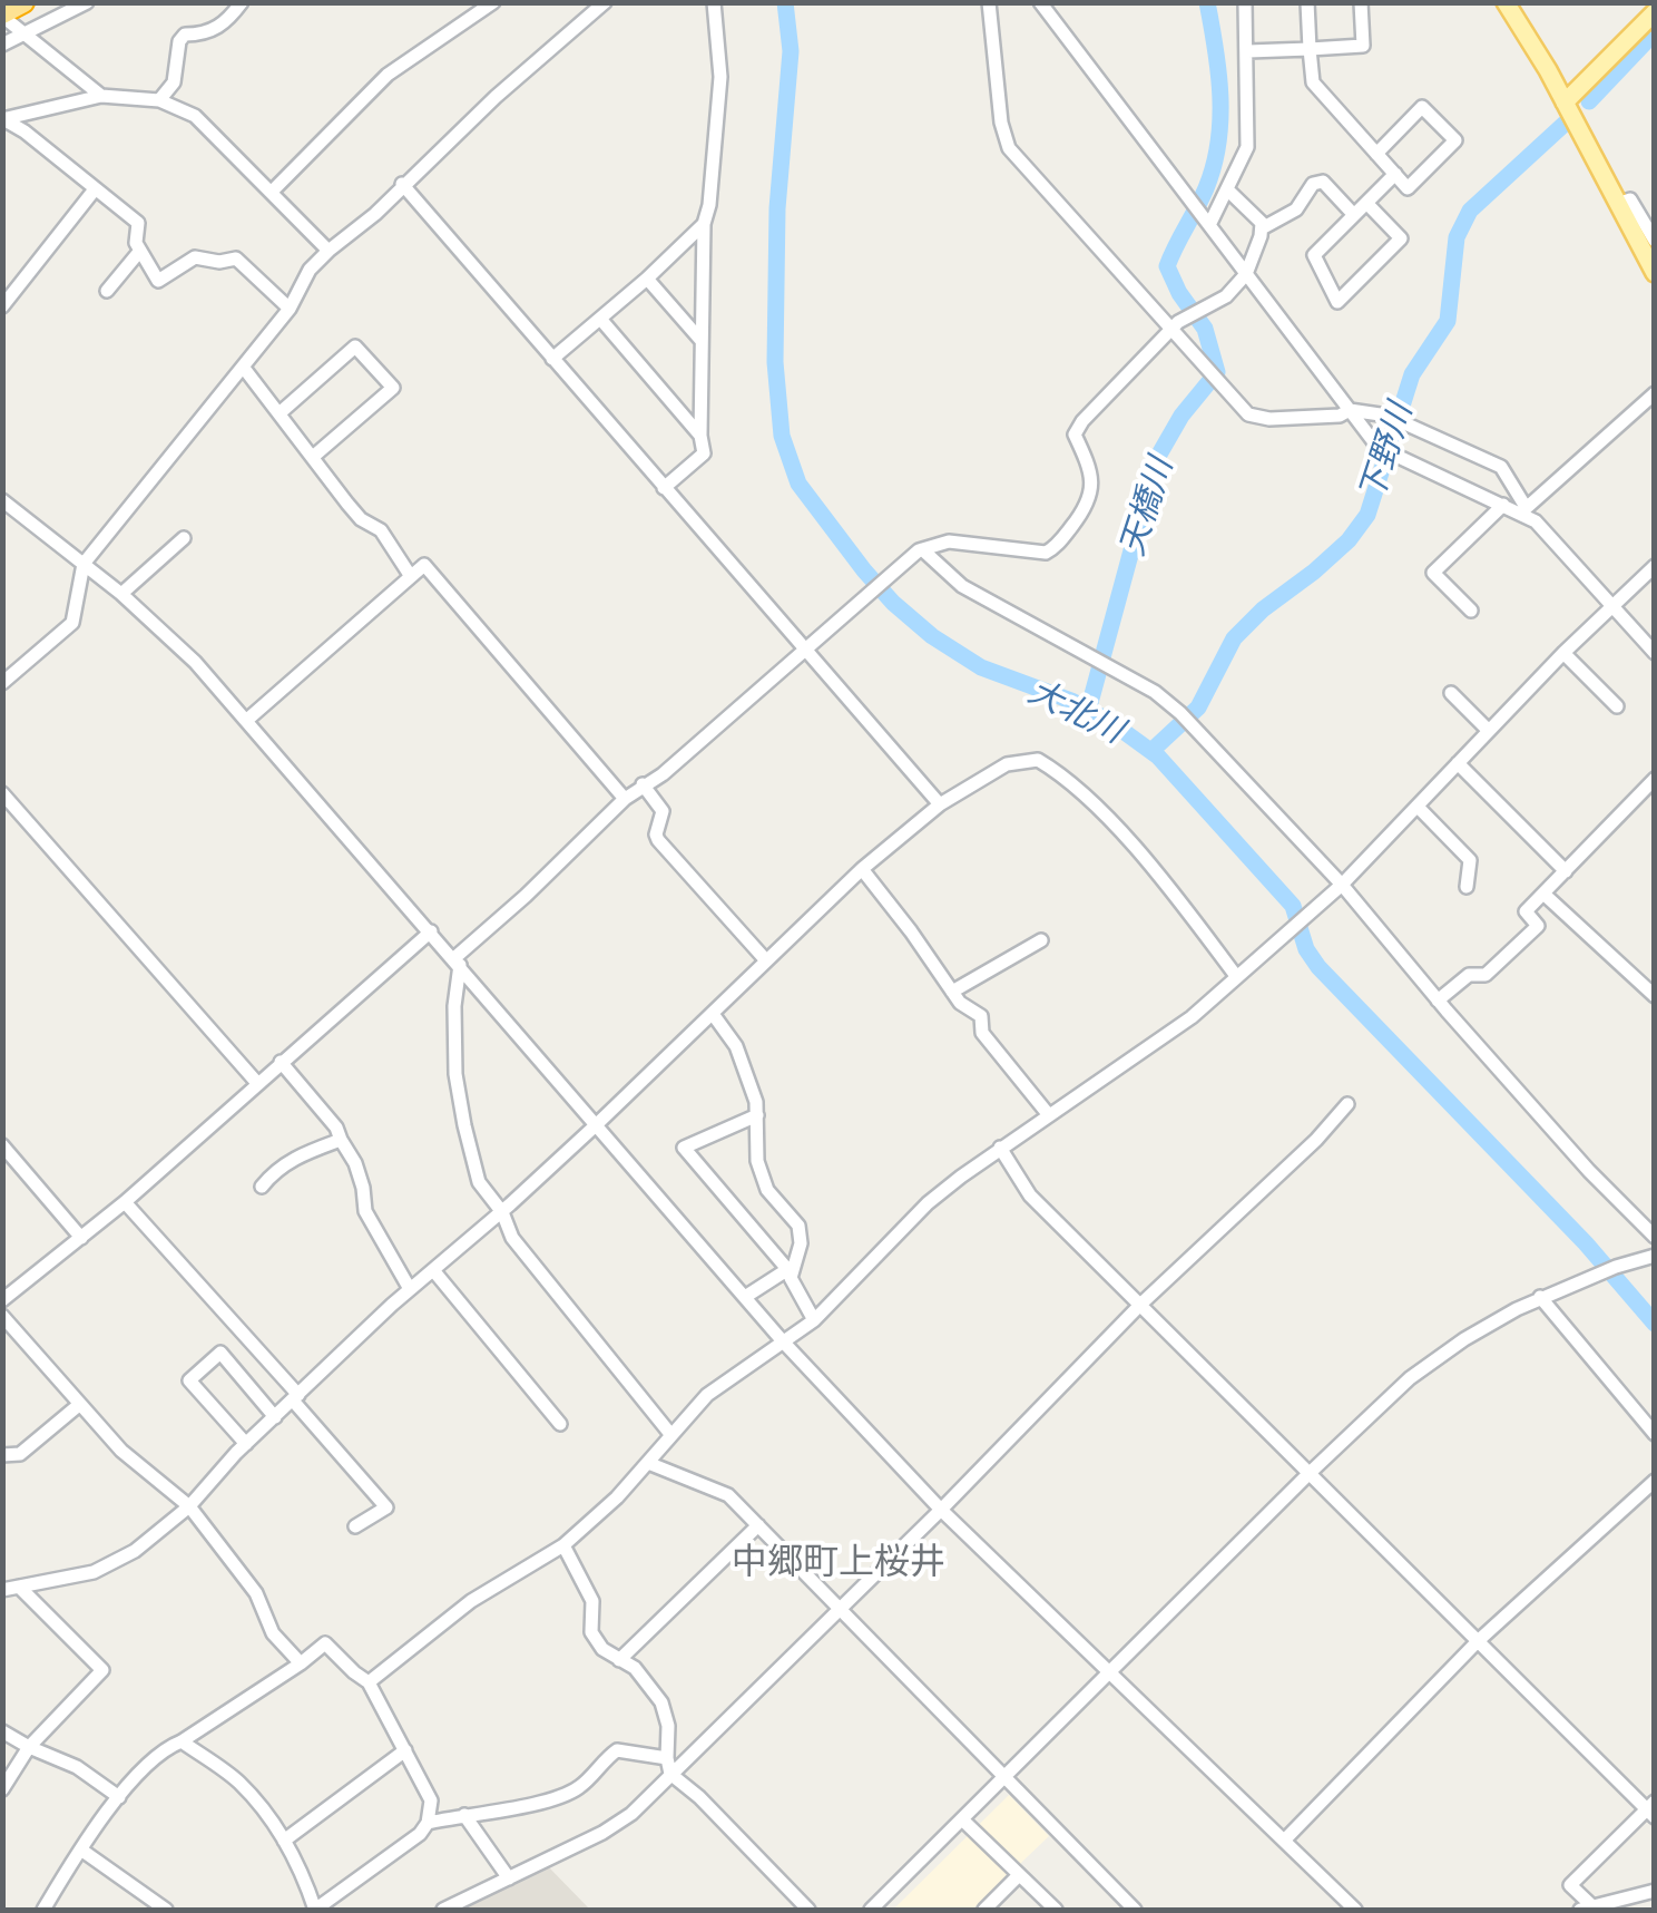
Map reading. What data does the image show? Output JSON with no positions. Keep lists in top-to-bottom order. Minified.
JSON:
{"districts":["中郷町上桜井"],"water":["下野川","天橋川","大北川"]}
